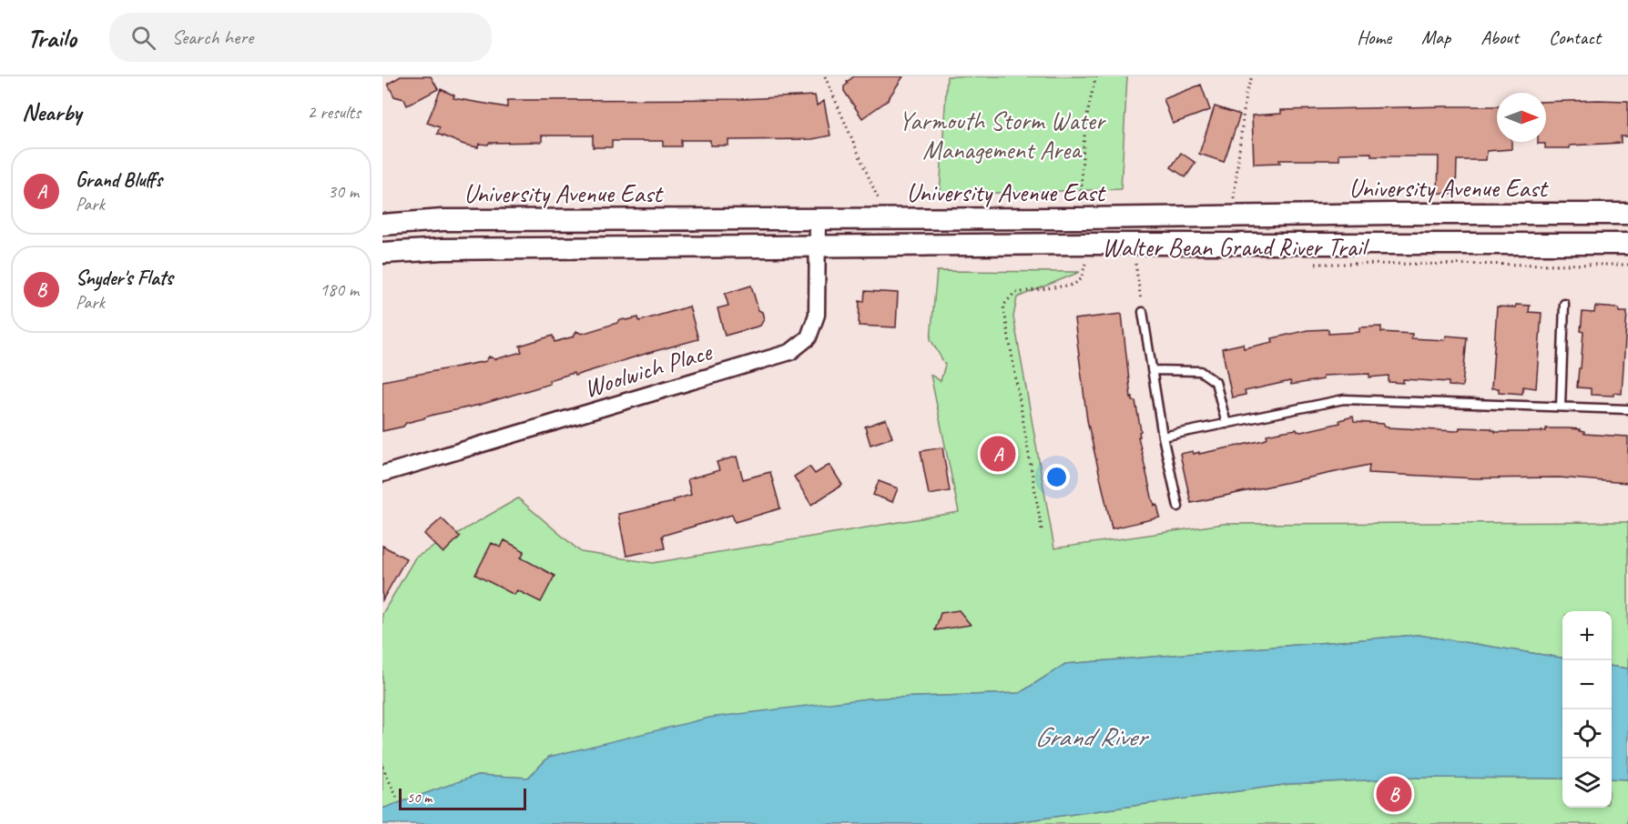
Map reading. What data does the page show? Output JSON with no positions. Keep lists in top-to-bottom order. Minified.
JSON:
{"streets":{"main road":["University Avenue East"],"street":["Woolwich Place"],"path":["Walter Bean Grand River Trail"]},"crossings":[["University Avenue East","Woolwich Place"]],"water":["Grand River"],"parks":["Yarmouth Storm Water Management Area"],"scale_bar":"50 m","north":"right","page":{"header":"Trailo","search":"Search here","nav":["Home","Map","About","Contact"],"heading":["Nearby","2 results"],"list":[{"mark":"A","name":"Grand Bluffs","note":"Park","value":"30 m"},{"mark":"B","name":"Snyder's Flats","note":"Park","value":"180 m"}],"pins":["A","B"],"map_buttons":["+","−"],"scale":"50 m"}}
